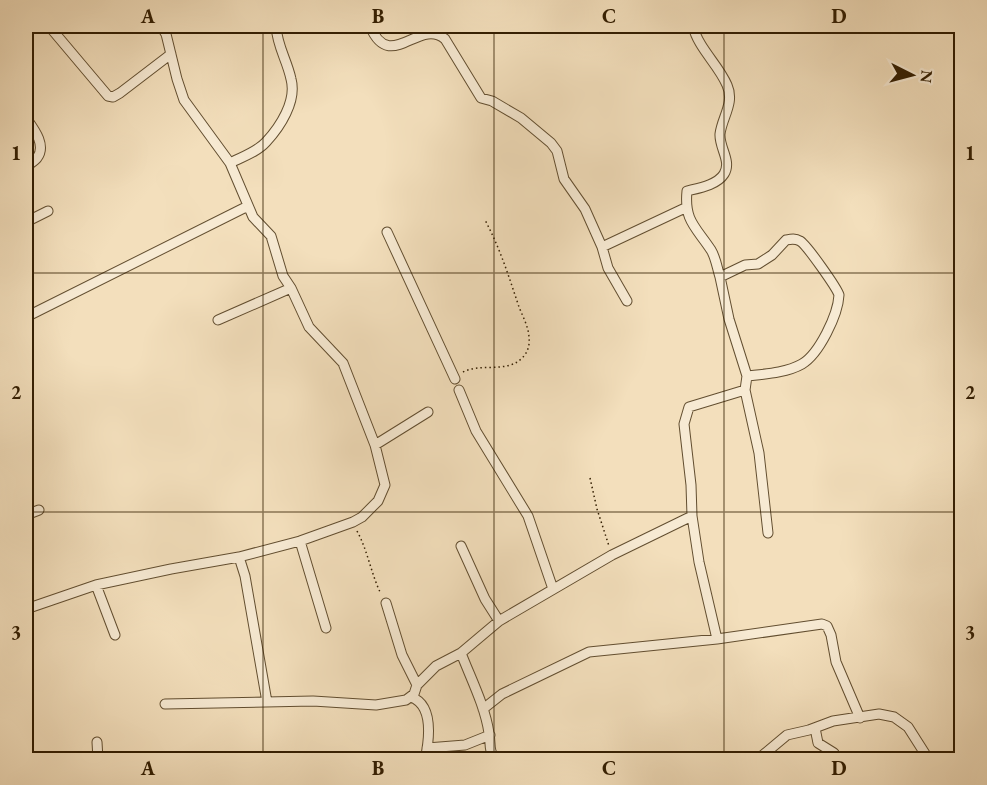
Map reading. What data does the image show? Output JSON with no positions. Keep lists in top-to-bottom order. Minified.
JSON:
{"north":"right","grid":{"columns":["A","B","C","D"],"rows":["1","2","3"]}}
